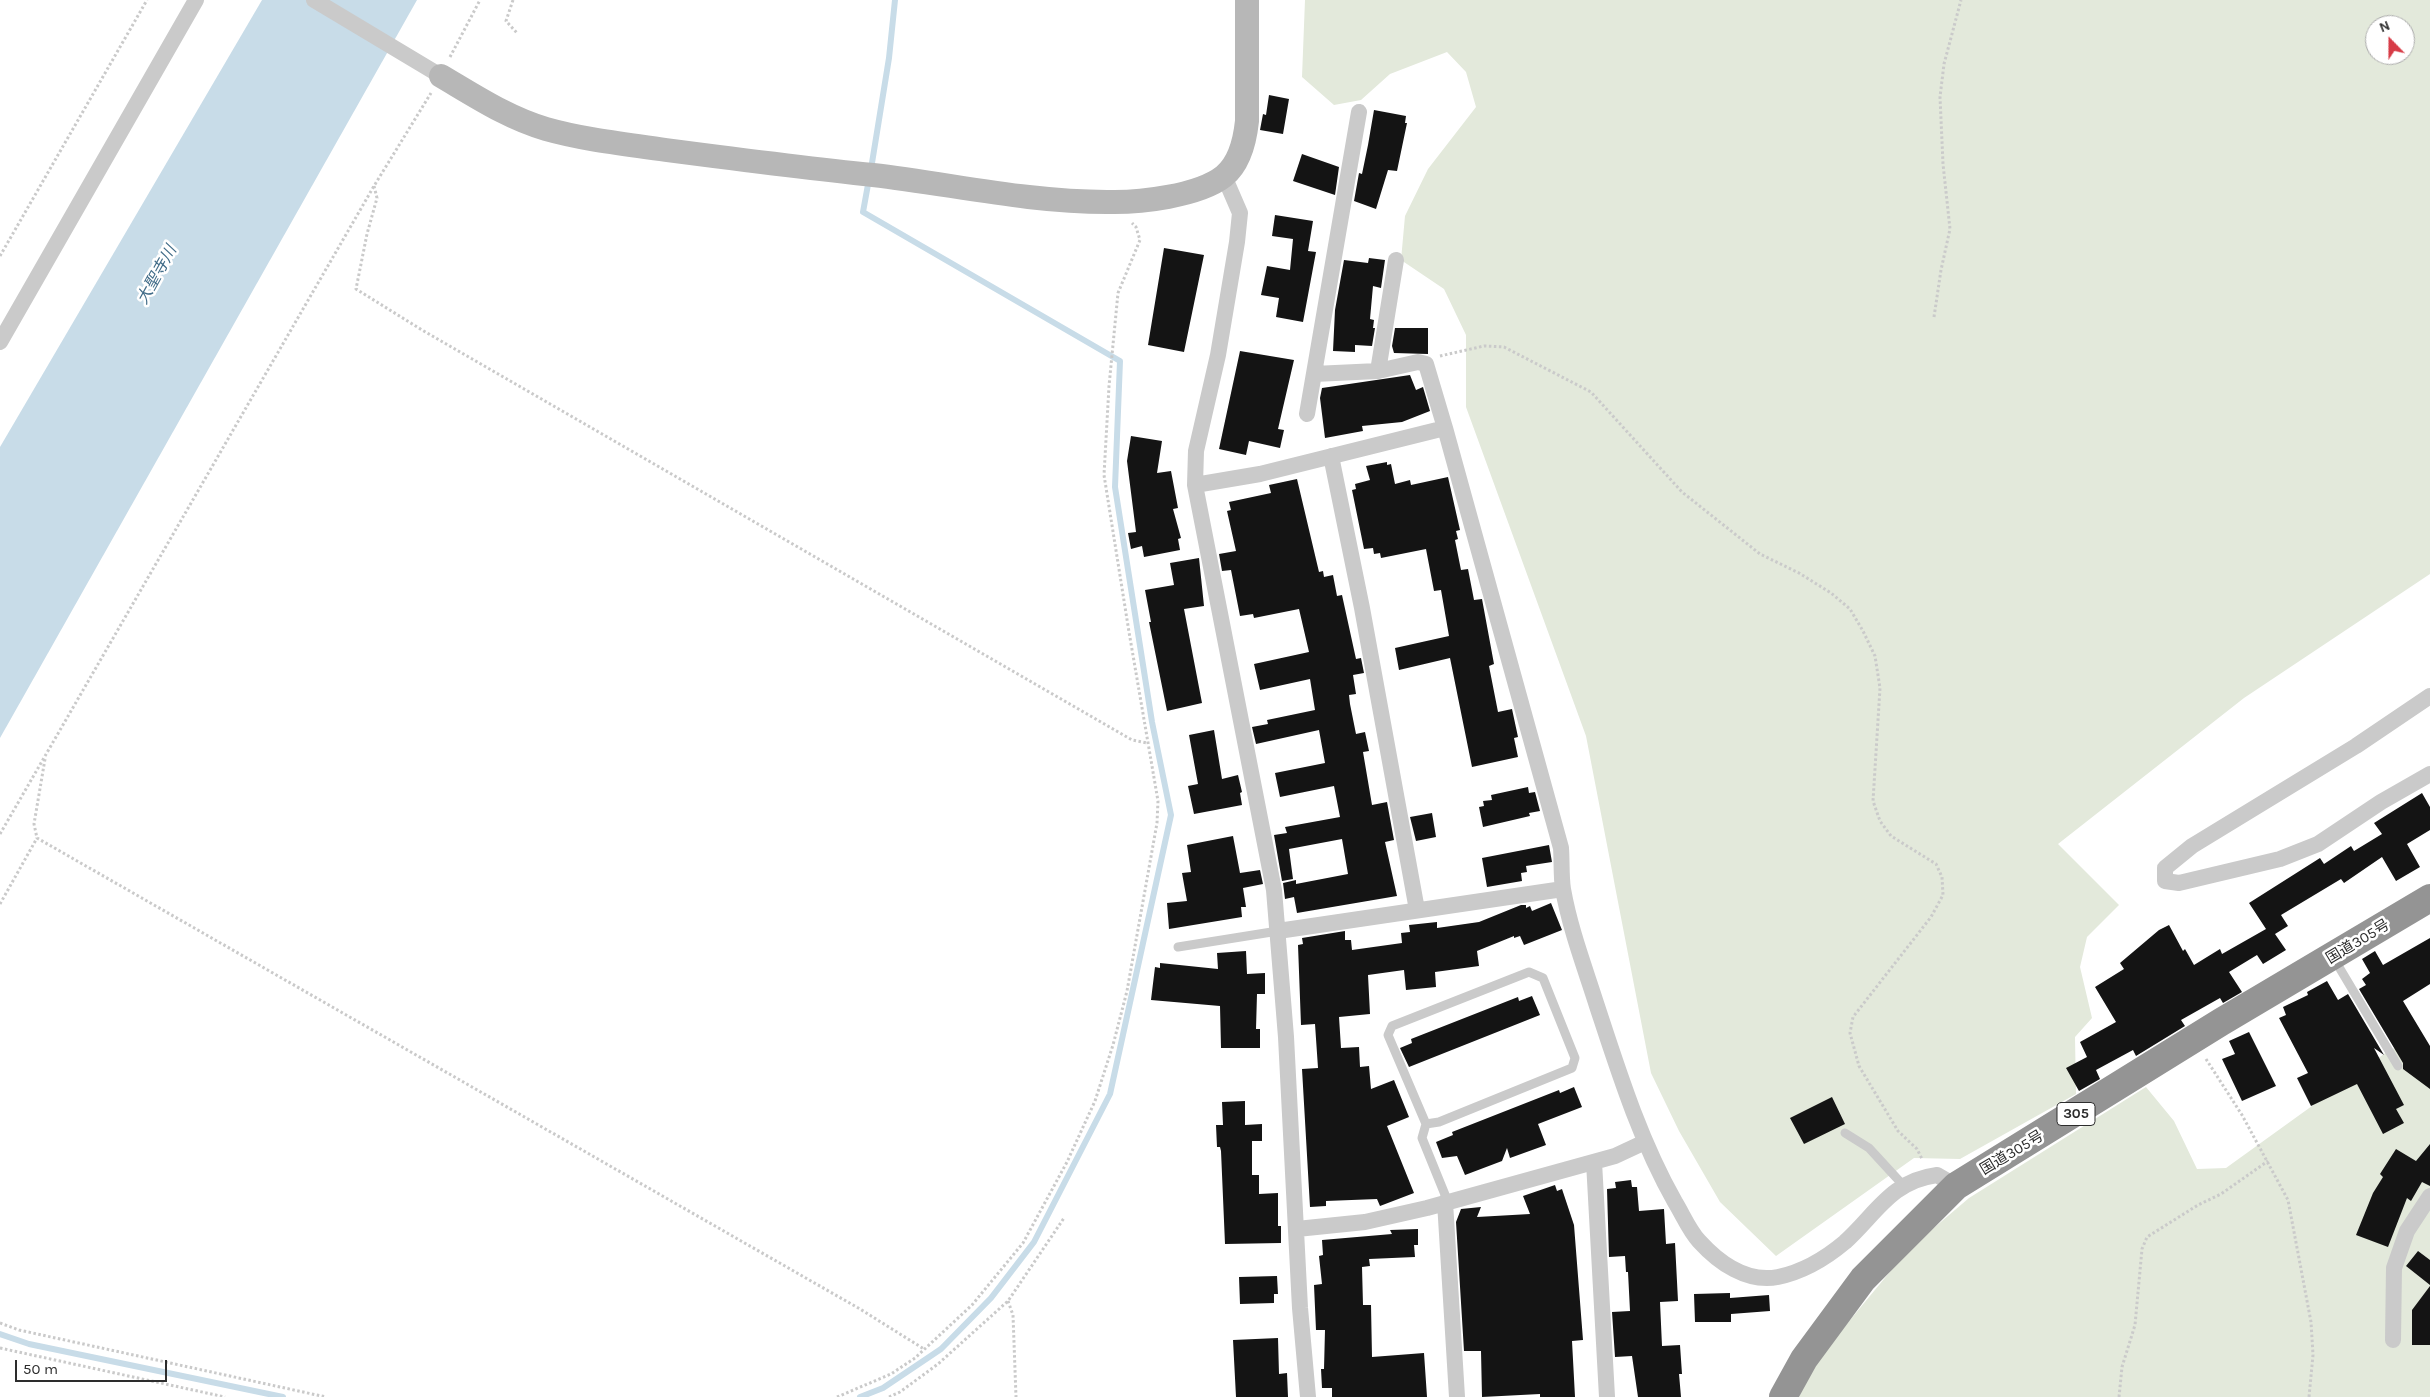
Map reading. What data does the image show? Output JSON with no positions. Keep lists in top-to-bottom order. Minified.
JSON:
{"streets":{"highway":["国道305号","305"]},"water":["大聖寺川"],"scale_bar":"50 m","north":"top"}
